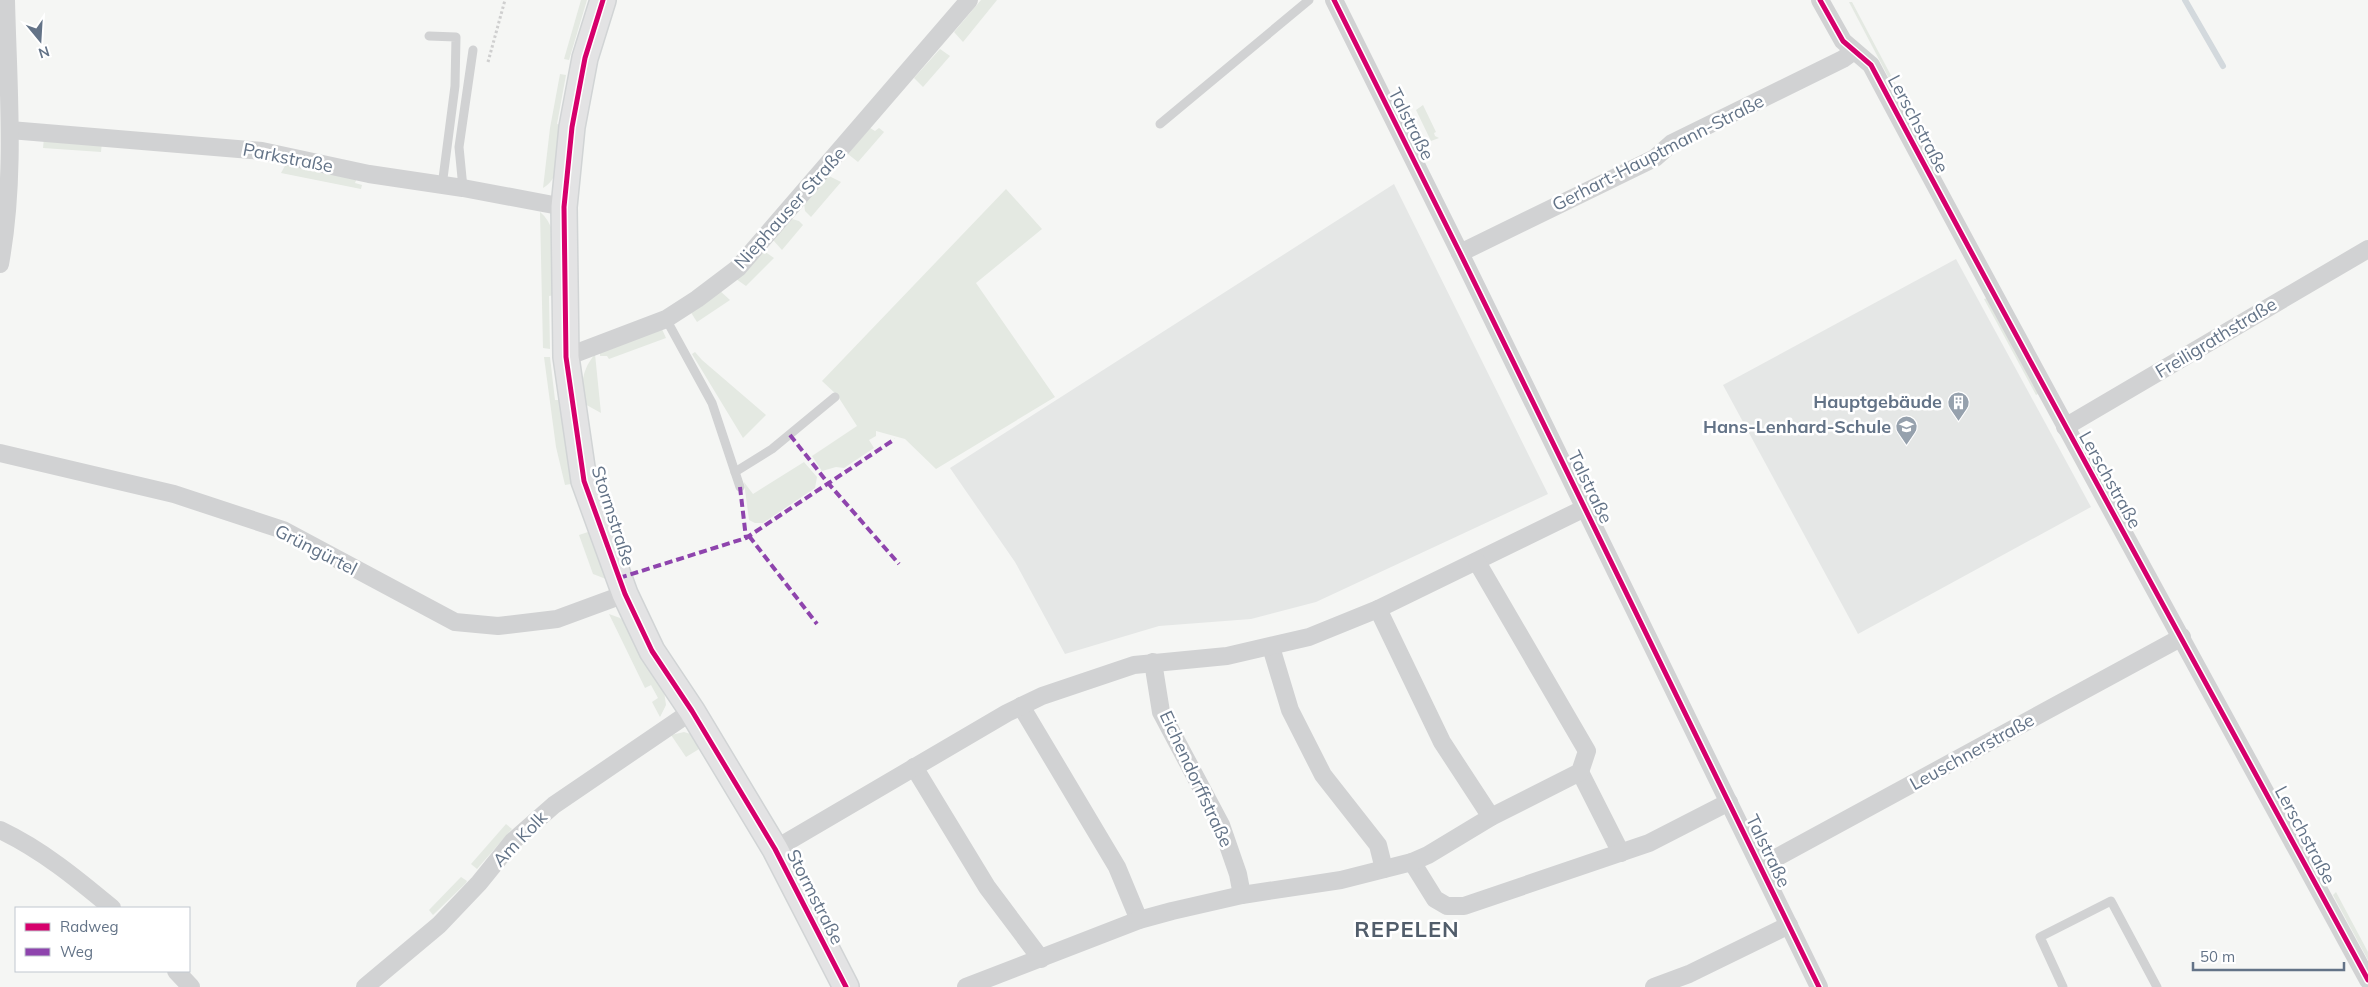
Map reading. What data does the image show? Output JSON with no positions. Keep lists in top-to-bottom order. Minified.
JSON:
{"streets":{"street":["Talstraße","Lerschstraße","Gerhart-Hauptmann-Straße","Parkstraße","Niephauser Straße","Freiligrathstraße","Stormstraße","Grüngürtel","Leuschnerstraße","Eichendorffstraße","Am Kolk"]},"crossings":[["Talstraße","Gerhart-Hauptmann-Straße"],["Talstraße","Leuschnerstraße"],["Lerschstraße","Gerhart-Hauptmann-Straße"],["Lerschstraße","Freiligrathstraße"],["Lerschstraße","Leuschnerstraße"],["Parkstraße","Stormstraße"],["Niephauser Straße","Stormstraße"],["Stormstraße","Grüngürtel"],["Stormstraße","Am Kolk"]],"districts":["REPELEN"],"places":{"building":["Hauptgebäude"],"school or university":["Hans-Lenhard-Schule"]},"legend":["Radweg","Weg"],"scale_bar":"50 m","north":"bottom"}
